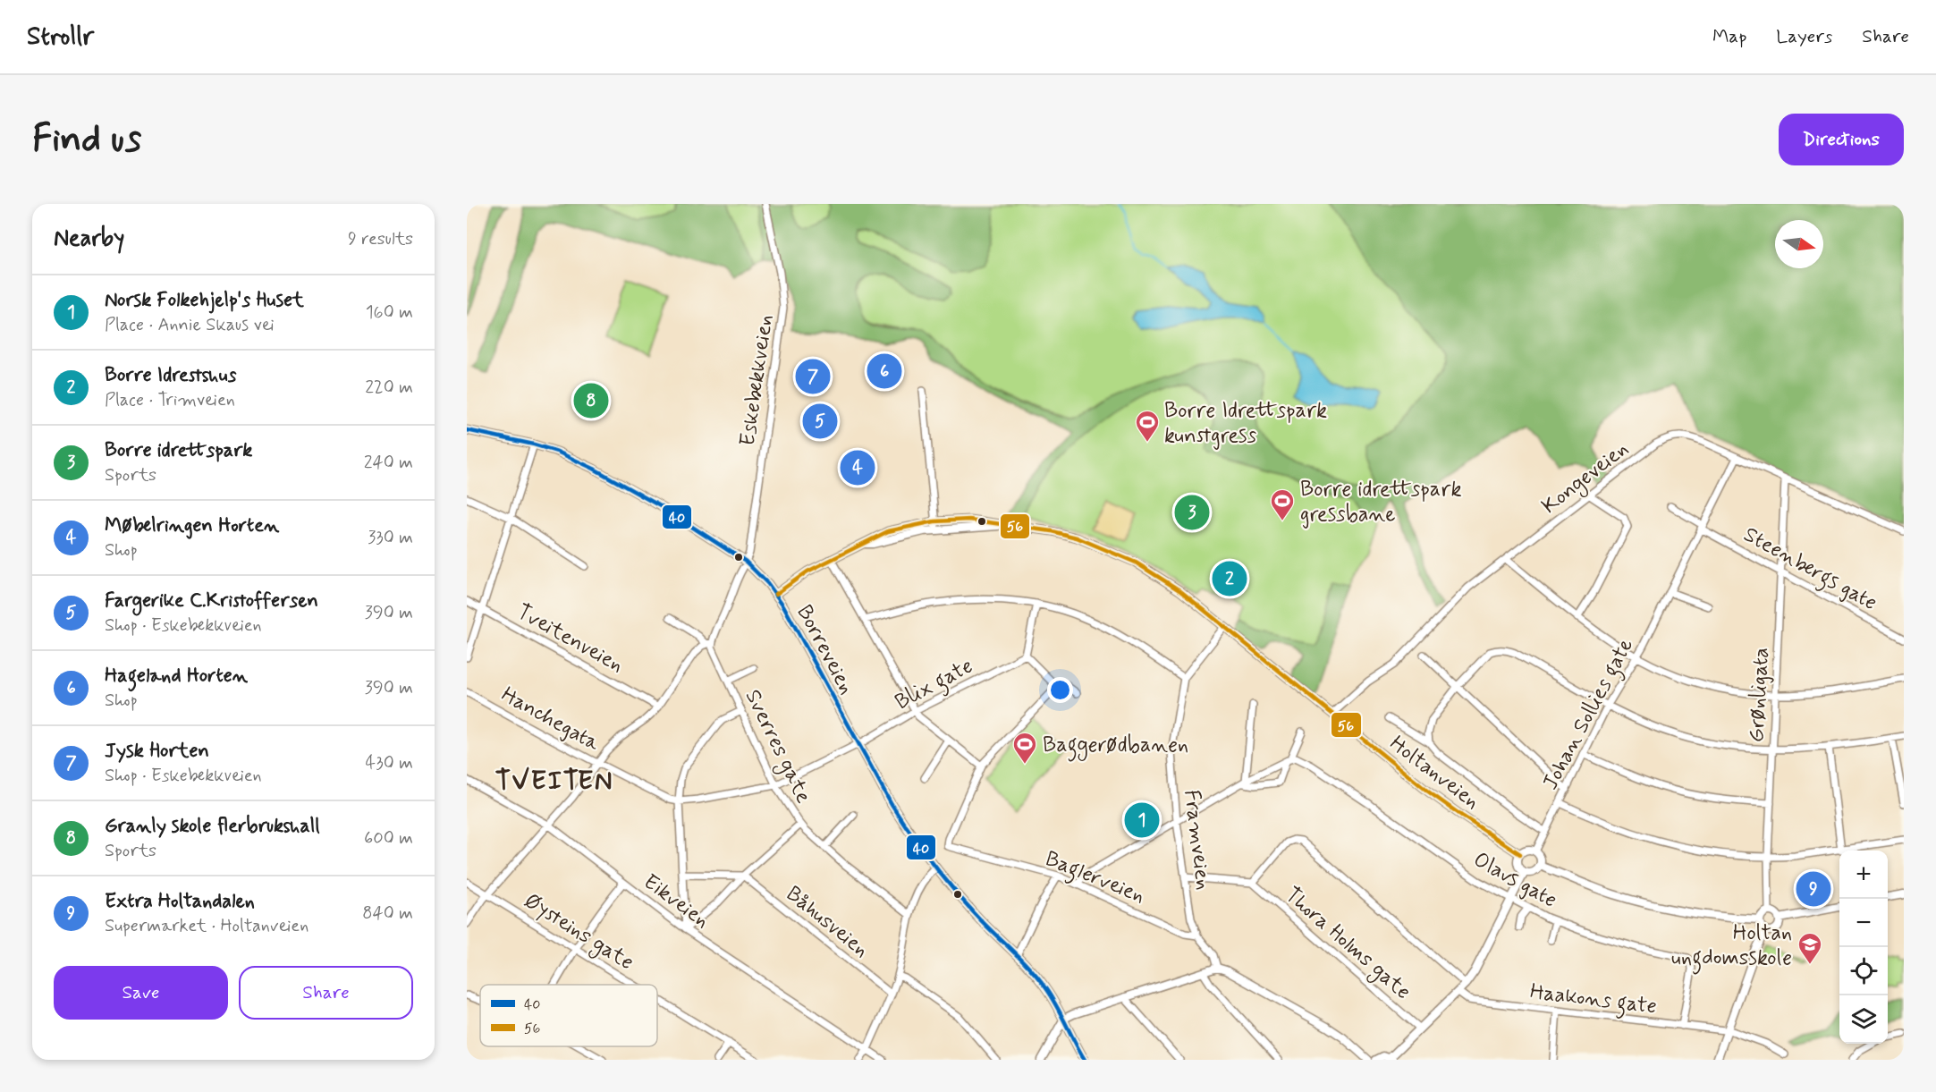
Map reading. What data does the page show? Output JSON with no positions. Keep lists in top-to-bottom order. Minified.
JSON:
{"streets":{"main road":["Borreveien","Holtanveien"],"street":["Eskebekkveien","Kongeveien","Steenbergs gate","Tveitenveien","Blix gate","Grønligata","Johan Sollies gate","Hanchegata","Sverres gate","Framveien","Baglerveien","Olavs gate","Eikveien","Båhusveien","Øysteins gate","Thora Holms gate","Haakons gate"]},"crossings":[["Eskebekkveien","Borreveien"],["Eskebekkveien","Sverres gate"],["Kongeveien","Grønligata"],["Kongeveien","Johan Sollies gate"],["Kongeveien","Holtanveien"],["Steenbergs gate","Grønligata"],["Steenbergs gate","Johan Sollies gate"],["Borreveien","Blix gate"],["Borreveien","Hanchegata"],["Blix gate","Hanchegata"],["Johan Sollies gate","Holtanveien"],["Hanchegata","Sverres gate"],["Holtanveien","Framveien"],["Framveien","Baglerveien"],["Olavs gate","Haakons gate"]],"districts":["TVEITEN"],"places":{"sports":["Borre Idrettspark kunstgress","Borre idrettspark gressbane","Baggerødbanen"],"school or university":["Holtan ungdomsskole"]},"lines":["transit line 40","transit line 56"],"legend":["40","56"],"north":"right","page":{"header":"Strollr","nav":["Map","Layers","Share"],"buttons":["Directions",["Save","Share"]],"title":"Find us","heading":["Nearby","9 results"],"list":[{"mark":"1","name":"Norsk Folkehjelp's Huset","note":"Place · Annie Skaus vei","value":"160 m"},{"mark":"2","name":"Borre Idrestshus","note":"Place · Trimveien","value":"220 m"},{"mark":"3","name":"Borre idrettspark","note":"Sports","value":"240 m"},{"mark":"4","name":"Møbelringen Horten","note":"Shop","value":"330 m"},{"mark":"5","name":"Fargerike C.Kristoffersen","note":"Shop · Eskebekkveien","value":"390 m"},{"mark":"6","name":"Hageland Horten","note":"Shop","value":"390 m"},{"mark":"7","name":"Jysk Horten","note":"Shop · Eskebekkveien","value":"430 m"},{"mark":"8","name":"Granly skole flerbrukshall","note":"Sports","value":"600 m"},{"mark":"9","name":"Extra Holtandalen","note":"Supermarket · Holtanveien","value":"840 m"}],"pins":["6","7","8","5","4","3","2","1","9"],"map_buttons":["+","−"]}}
